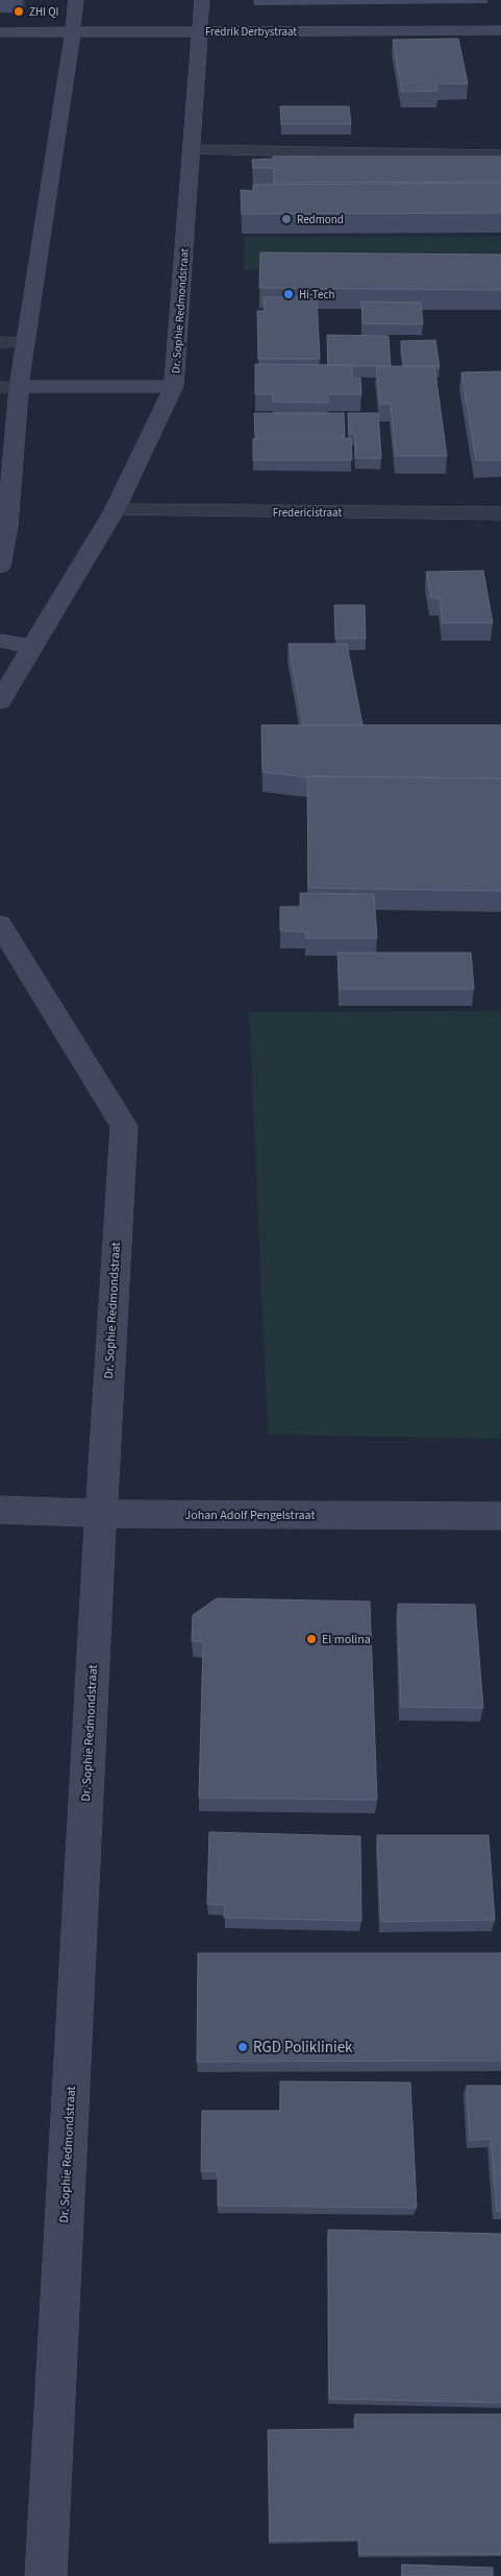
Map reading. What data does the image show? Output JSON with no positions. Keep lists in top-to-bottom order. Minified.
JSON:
{"streets":{"street":["Fredrik Derbystraat","Dr. Sophie Redmondstraat","Fredericistraat","Johan Adolf Pengelstraat"]},"crossings":[["Fredrik Derbystraat","Dr. Sophie Redmondstraat"],["Dr. Sophie Redmondstraat","Fredericistraat"],["Dr. Sophie Redmondstraat","Johan Adolf Pengelstraat"]],"places":["ZHI QI","Redmond","Hi-Tech","El molina","RGD Polikliniek"]}
